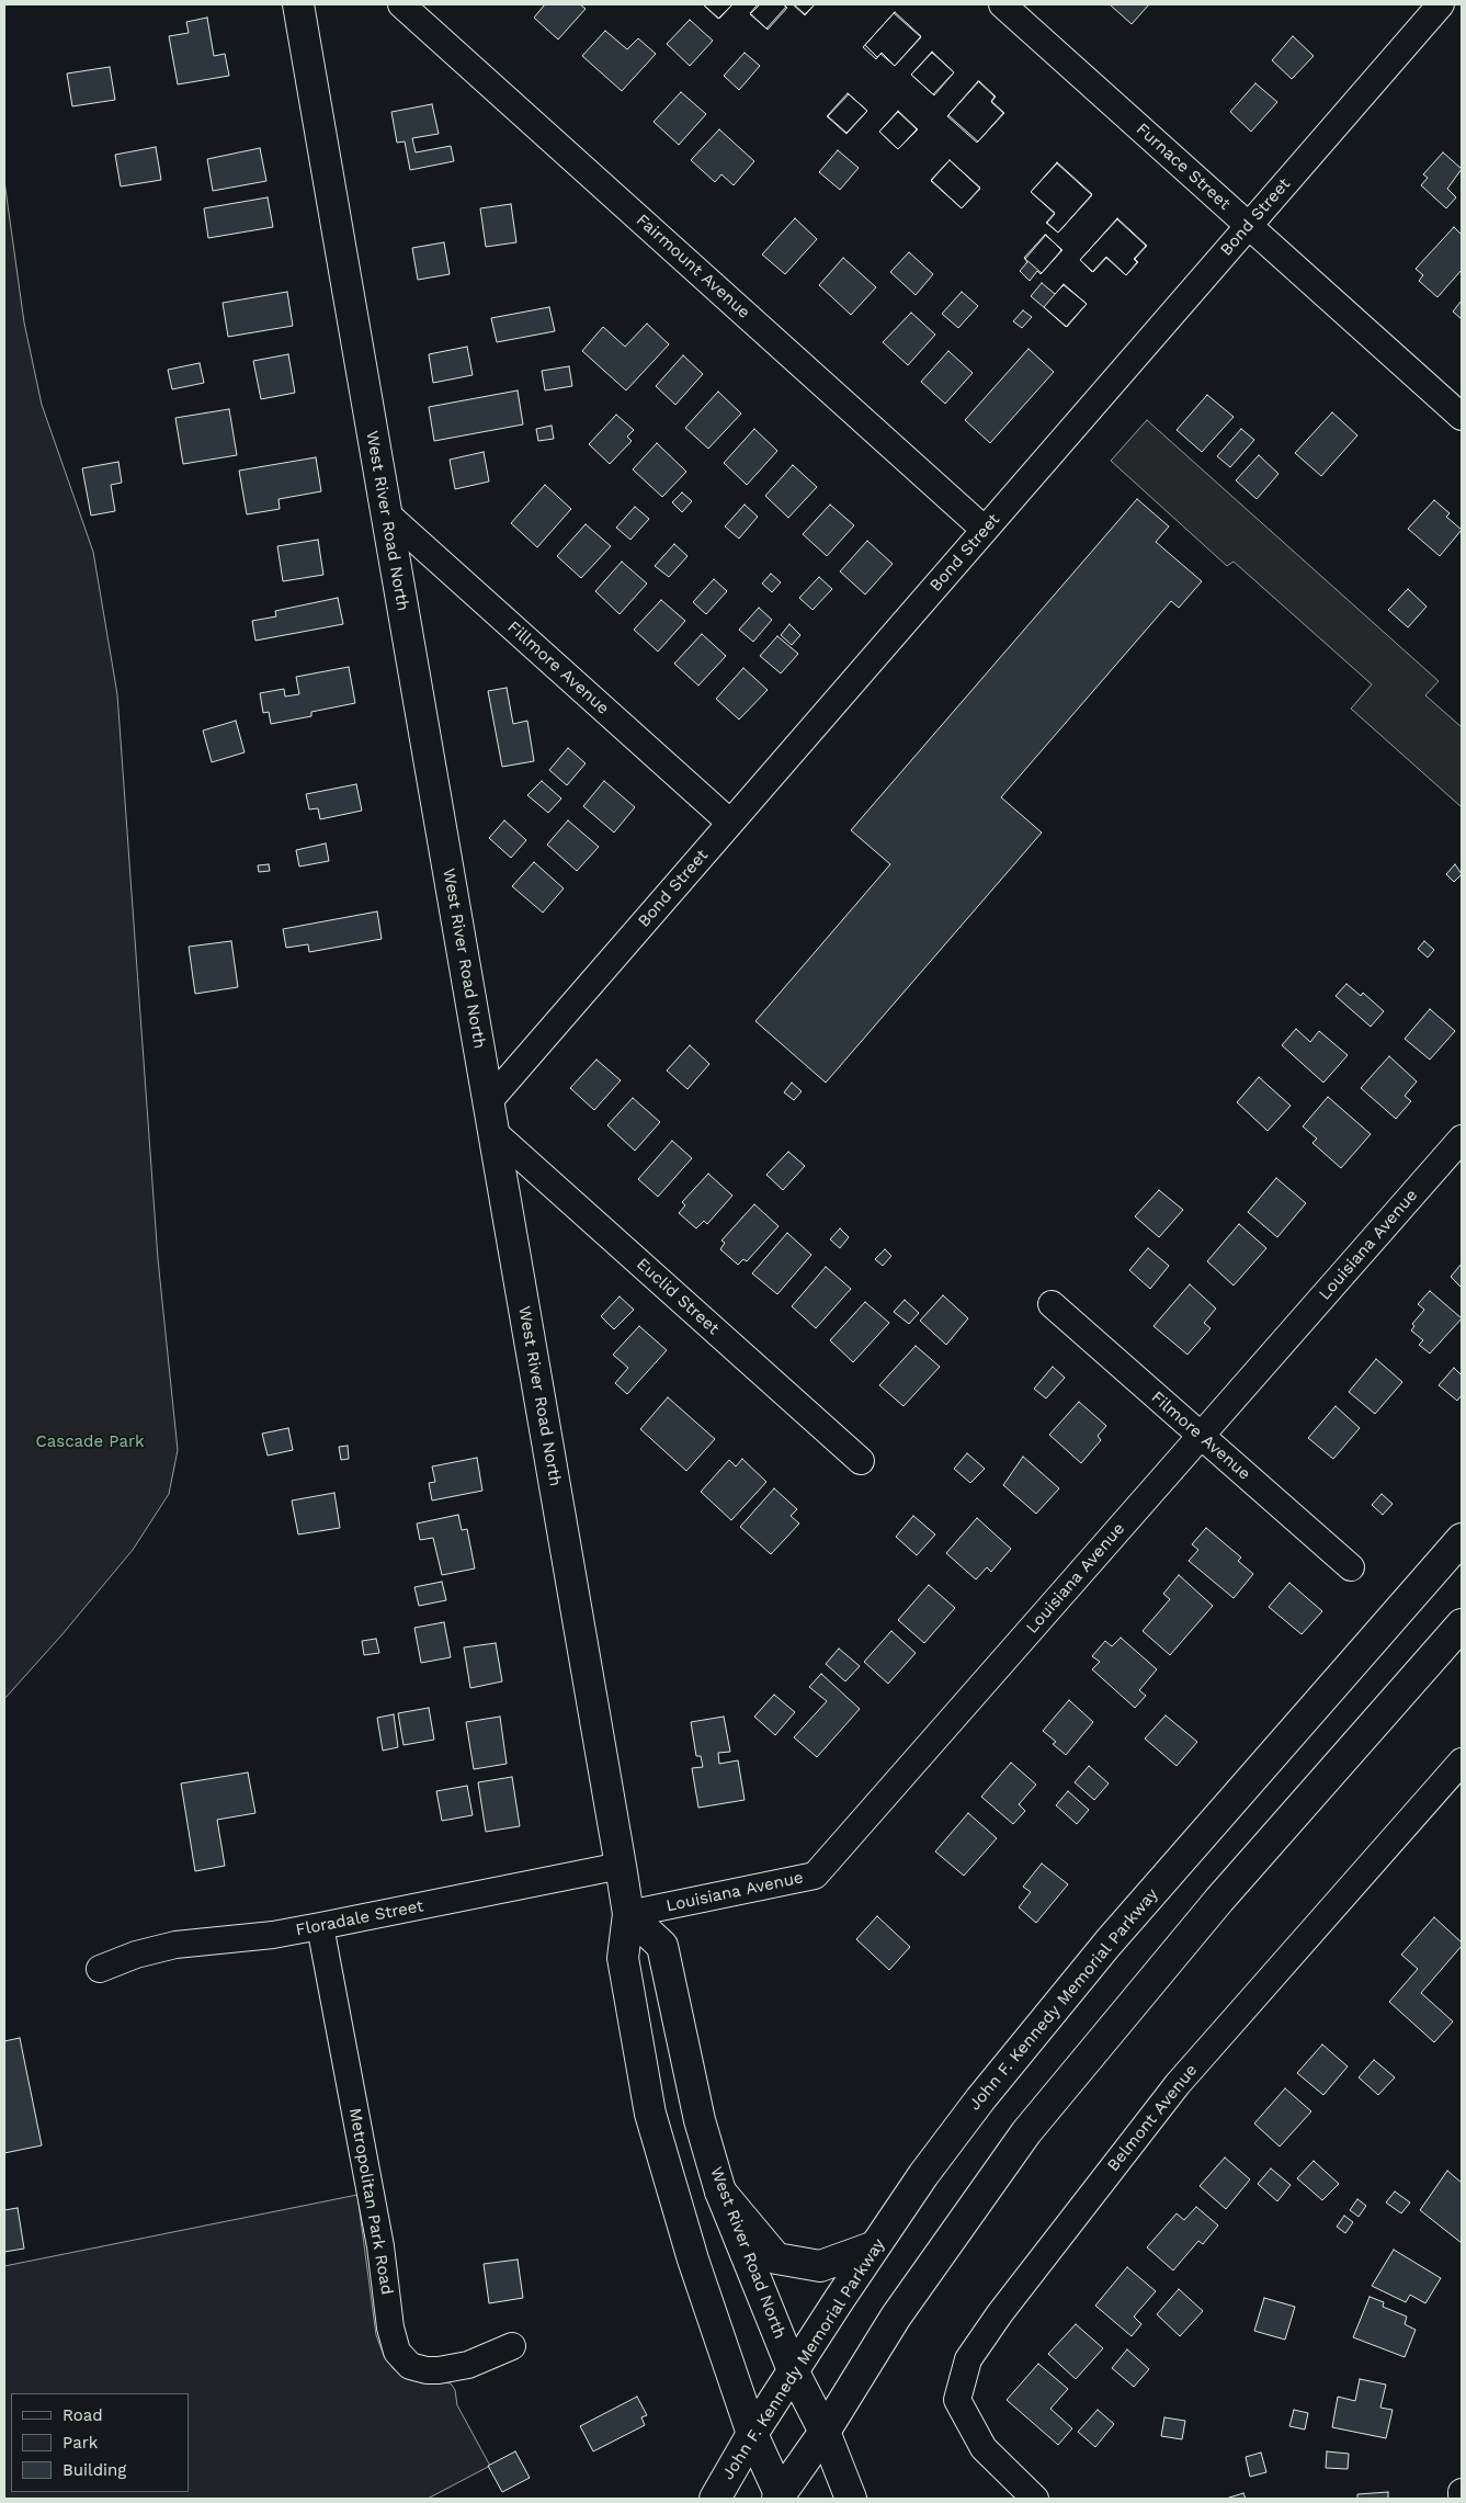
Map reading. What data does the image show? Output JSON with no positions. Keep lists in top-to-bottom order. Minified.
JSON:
{"streets":{"main road":["West River Road North","John F. Kennedy Memorial Parkway"],"street":["Furnace Street","Bond Street","Fairmount Avenue","Fillmore Avenue","Louisiana Avenue","Euclid Street","Filmore Avenue","Floradale Street","Belmont Avenue","Metropolitan Park Road"]},"crossings":[["Furnace Street","Bond Street"],["Bond Street","Fairmount Avenue"],["Bond Street","West River Road North"],["Bond Street","Fillmore Avenue"],["West River Road North","Fillmore Avenue"],["West River Road North","Louisiana Avenue"],["West River Road North","Euclid Street"],["West River Road North","Floradale Street"],["West River Road North","John F. Kennedy Memorial Parkway"],["Louisiana Avenue","Filmore Avenue"],["Floradale Street","Metropolitan Park Road"]],"parks":["Cascade Park"],"legend":["Road","Park","Building"]}
